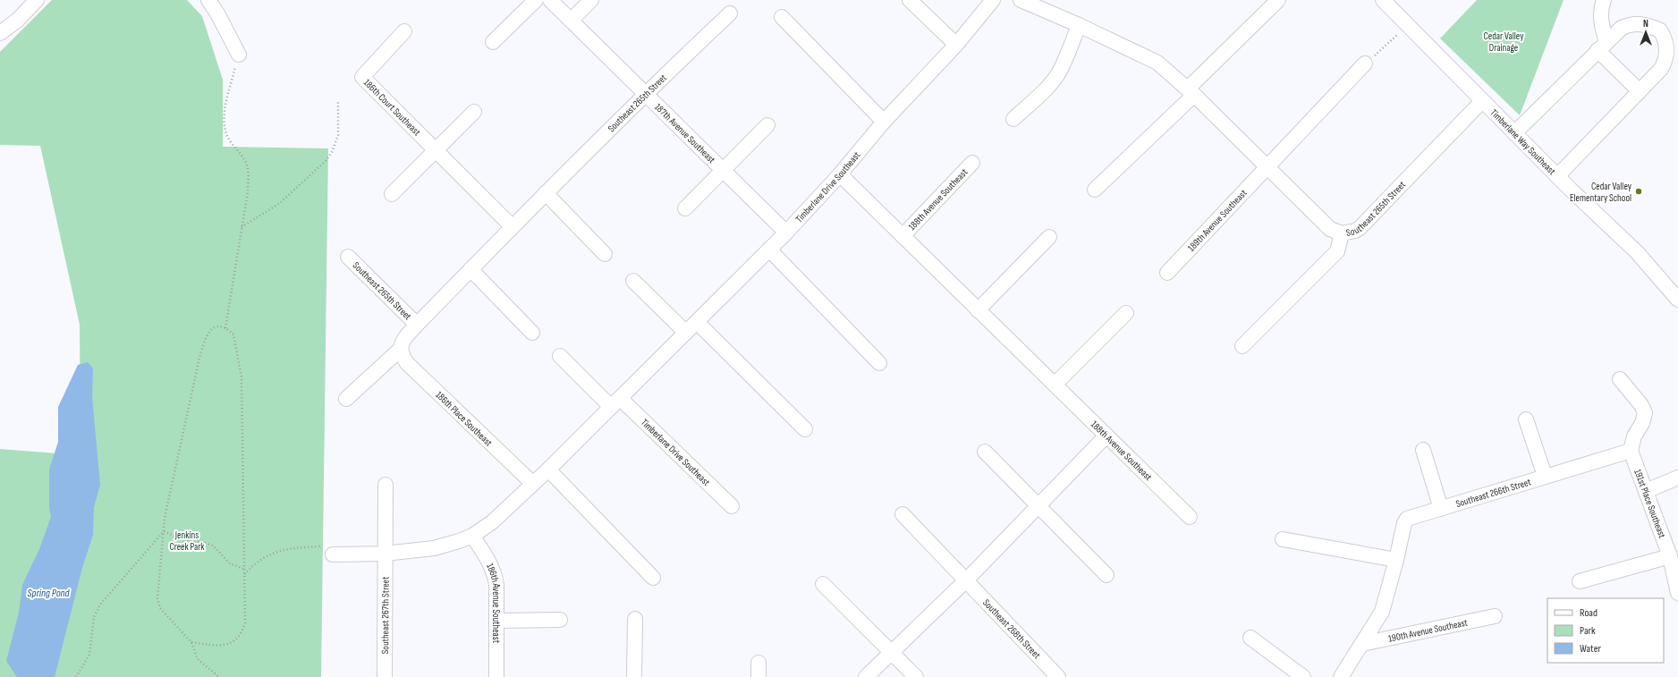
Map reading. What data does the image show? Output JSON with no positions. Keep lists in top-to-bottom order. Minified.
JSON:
{"streets":{"street":["Southeast 265th Street","186th Court Southeast","187th Avenue Southeast","Timberlane Way Southeast","Timberlane Drive Southeast","188th Avenue Southeast","189th Avenue Southeast","186th Place Southeast","Southeast 266th Street","191st Place Southeast","186th Avenue Southeast","Southeast 267th Street","Southeast 268th Street","190th Avenue Southeast"]},"crossings":[["Southeast 265th Street","186th Court Southeast"],["Southeast 265th Street","187th Avenue Southeast"],["Southeast 265th Street","Timberlane Way Southeast"],["Southeast 265th Street","186th Place Southeast"],["187th Avenue Southeast","Timberlane Drive Southeast"],["Timberlane Drive Southeast","188th Avenue Southeast"],["Timberlane Drive Southeast","186th Place Southeast"],["Timberlane Drive Southeast","186th Avenue Southeast"],["Southeast 266th Street","191st Place Southeast"]],"water":["Spring Pond"],"parks":["Cedar Valley Drainage","Jenkins Creek Park"],"places":["Cedar Valley Elementary School"],"legend":["Road","Park","Water"],"north":"top"}
